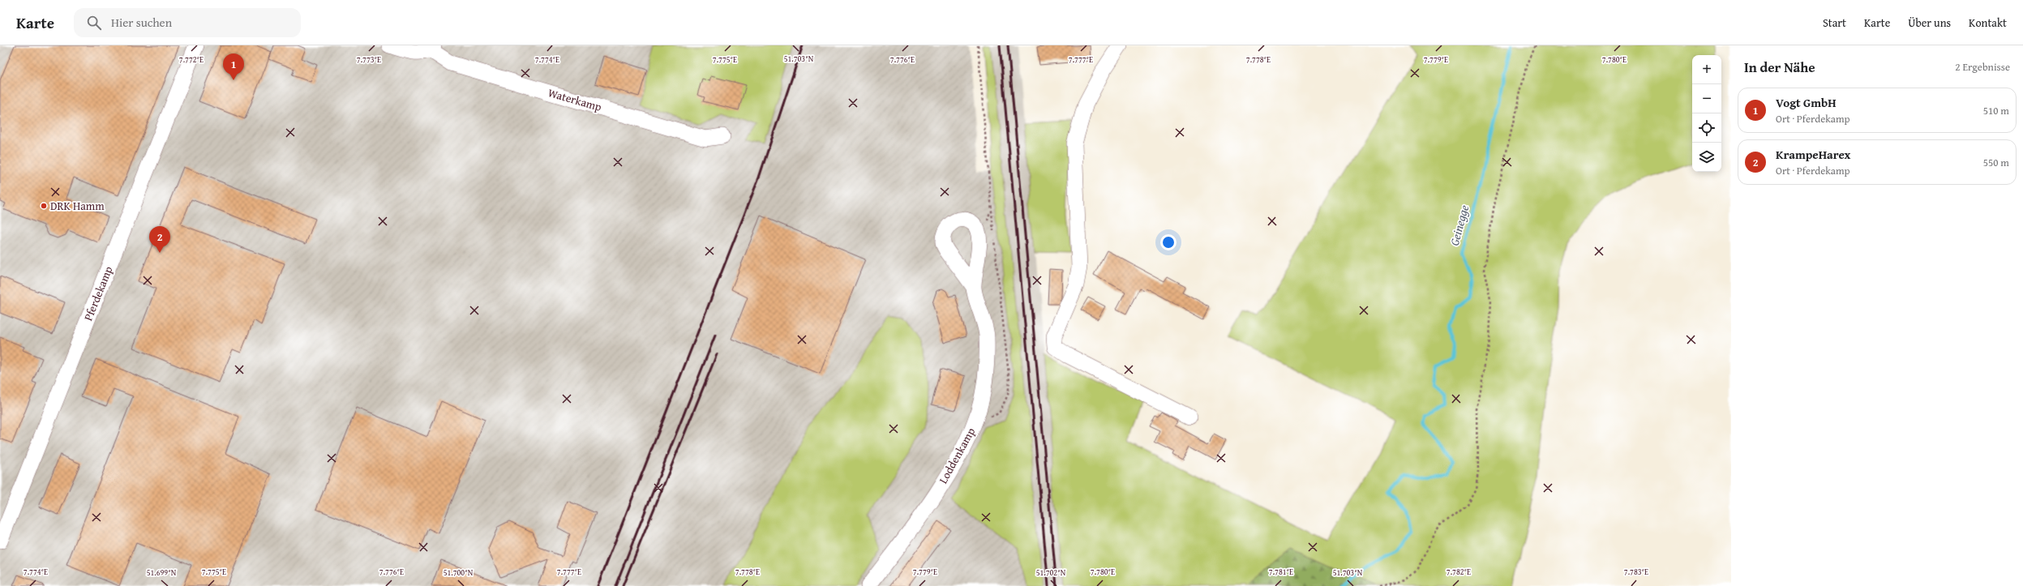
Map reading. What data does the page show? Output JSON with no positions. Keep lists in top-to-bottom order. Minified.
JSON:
{"streets":{"street":["Waterkamp","Pferdekamp","Loddenkamp"]},"water":["Geinegge"],"places":["DRK Hamm"],"page":{"header":"Karte","search":"Hier suchen","nav":["Start","Karte","Über uns","Kontakt"],"heading":["In der Nähe","2 Ergebnisse"],"pins":["1","2"],"map_buttons":["+","−"],"list":[{"mark":"1","name":"Vogt GmbH","note":"Ort · Pferdekamp","value":"510 m"},{"mark":"2","name":"KrampeHarex","note":"Ort · Pferdekamp","value":"550 m"}]},"coordinates":["51.703°N","7.772°E","7.773°E","7.774°E","7.775°E","7.776°E","7.777°E","7.778°E","7.779°E","7.780°E","7.781°E","7.782°E","7.783°E","51.699°N","51.700°N","51.702°N"]}
